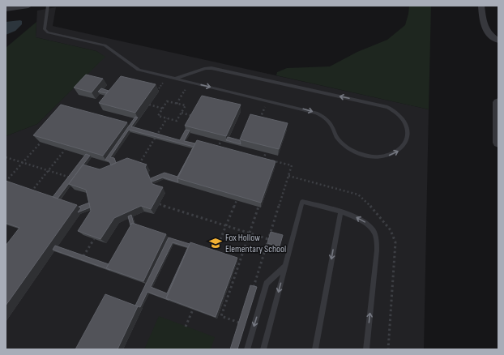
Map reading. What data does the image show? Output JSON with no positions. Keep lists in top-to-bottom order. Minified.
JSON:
{"places":{"school or university":["Fox Hollow Elementary School"]}}
